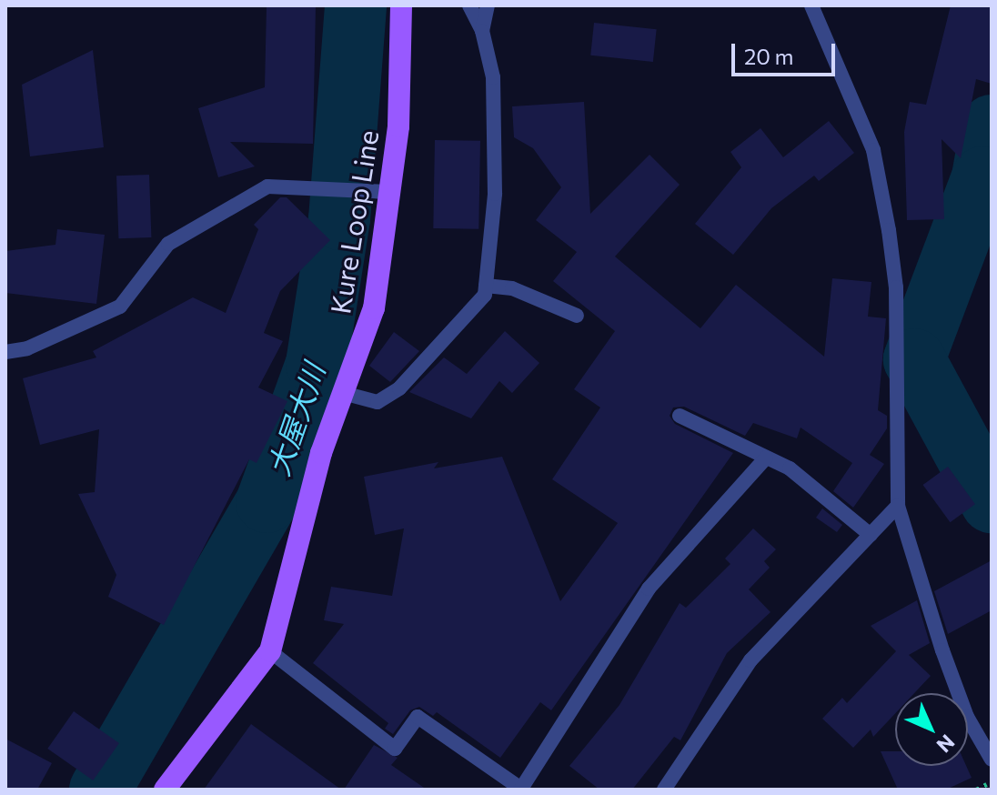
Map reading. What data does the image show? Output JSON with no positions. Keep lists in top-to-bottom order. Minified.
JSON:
{"streets":{"main road":["Kure Loop Line"]},"water":["大屋大川"],"scale_bar":"20 m","north":"bottom right"}
